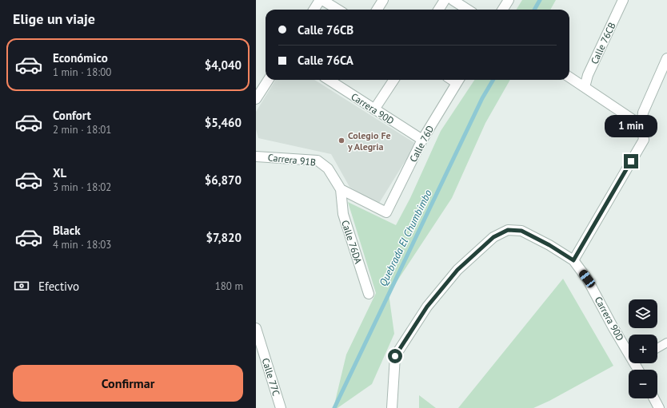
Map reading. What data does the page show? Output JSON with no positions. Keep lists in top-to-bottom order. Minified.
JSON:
{"streets":{"street":["Calle 76CB","Carrera 90D","Calle 76D","Carrera 91B","Calle 76DA","Calle 77C"]},"crossings":[["Carrera 90D","Calle 76D"],["Calle 76D","Carrera 91B"],["Calle 76D","Calle 76DA"],["Carrera 91B","Calle 76DA"]],"water":["Quebrada El Chumbimbo"],"places":["Colegio Fe y Alegria"],"page":{"heading":"Elige un viaje","banner":["Calle 76CB","Calle 76CA"],"list":[{"name":"Económico","note":"1 min · 18:00","value":"$4,040"},{"name":"Confort","note":"2 min · 18:01","value":"$5,460"},{"name":"XL","note":"3 min · 18:02","value":"$6,870"},{"name":"Black","note":"4 min · 18:03","value":"$7,820"}],"bubble":"1 min","pay":["Efectivo","180 m"],"map_buttons":["+","−"],"buttons":"Confirmar"}}
